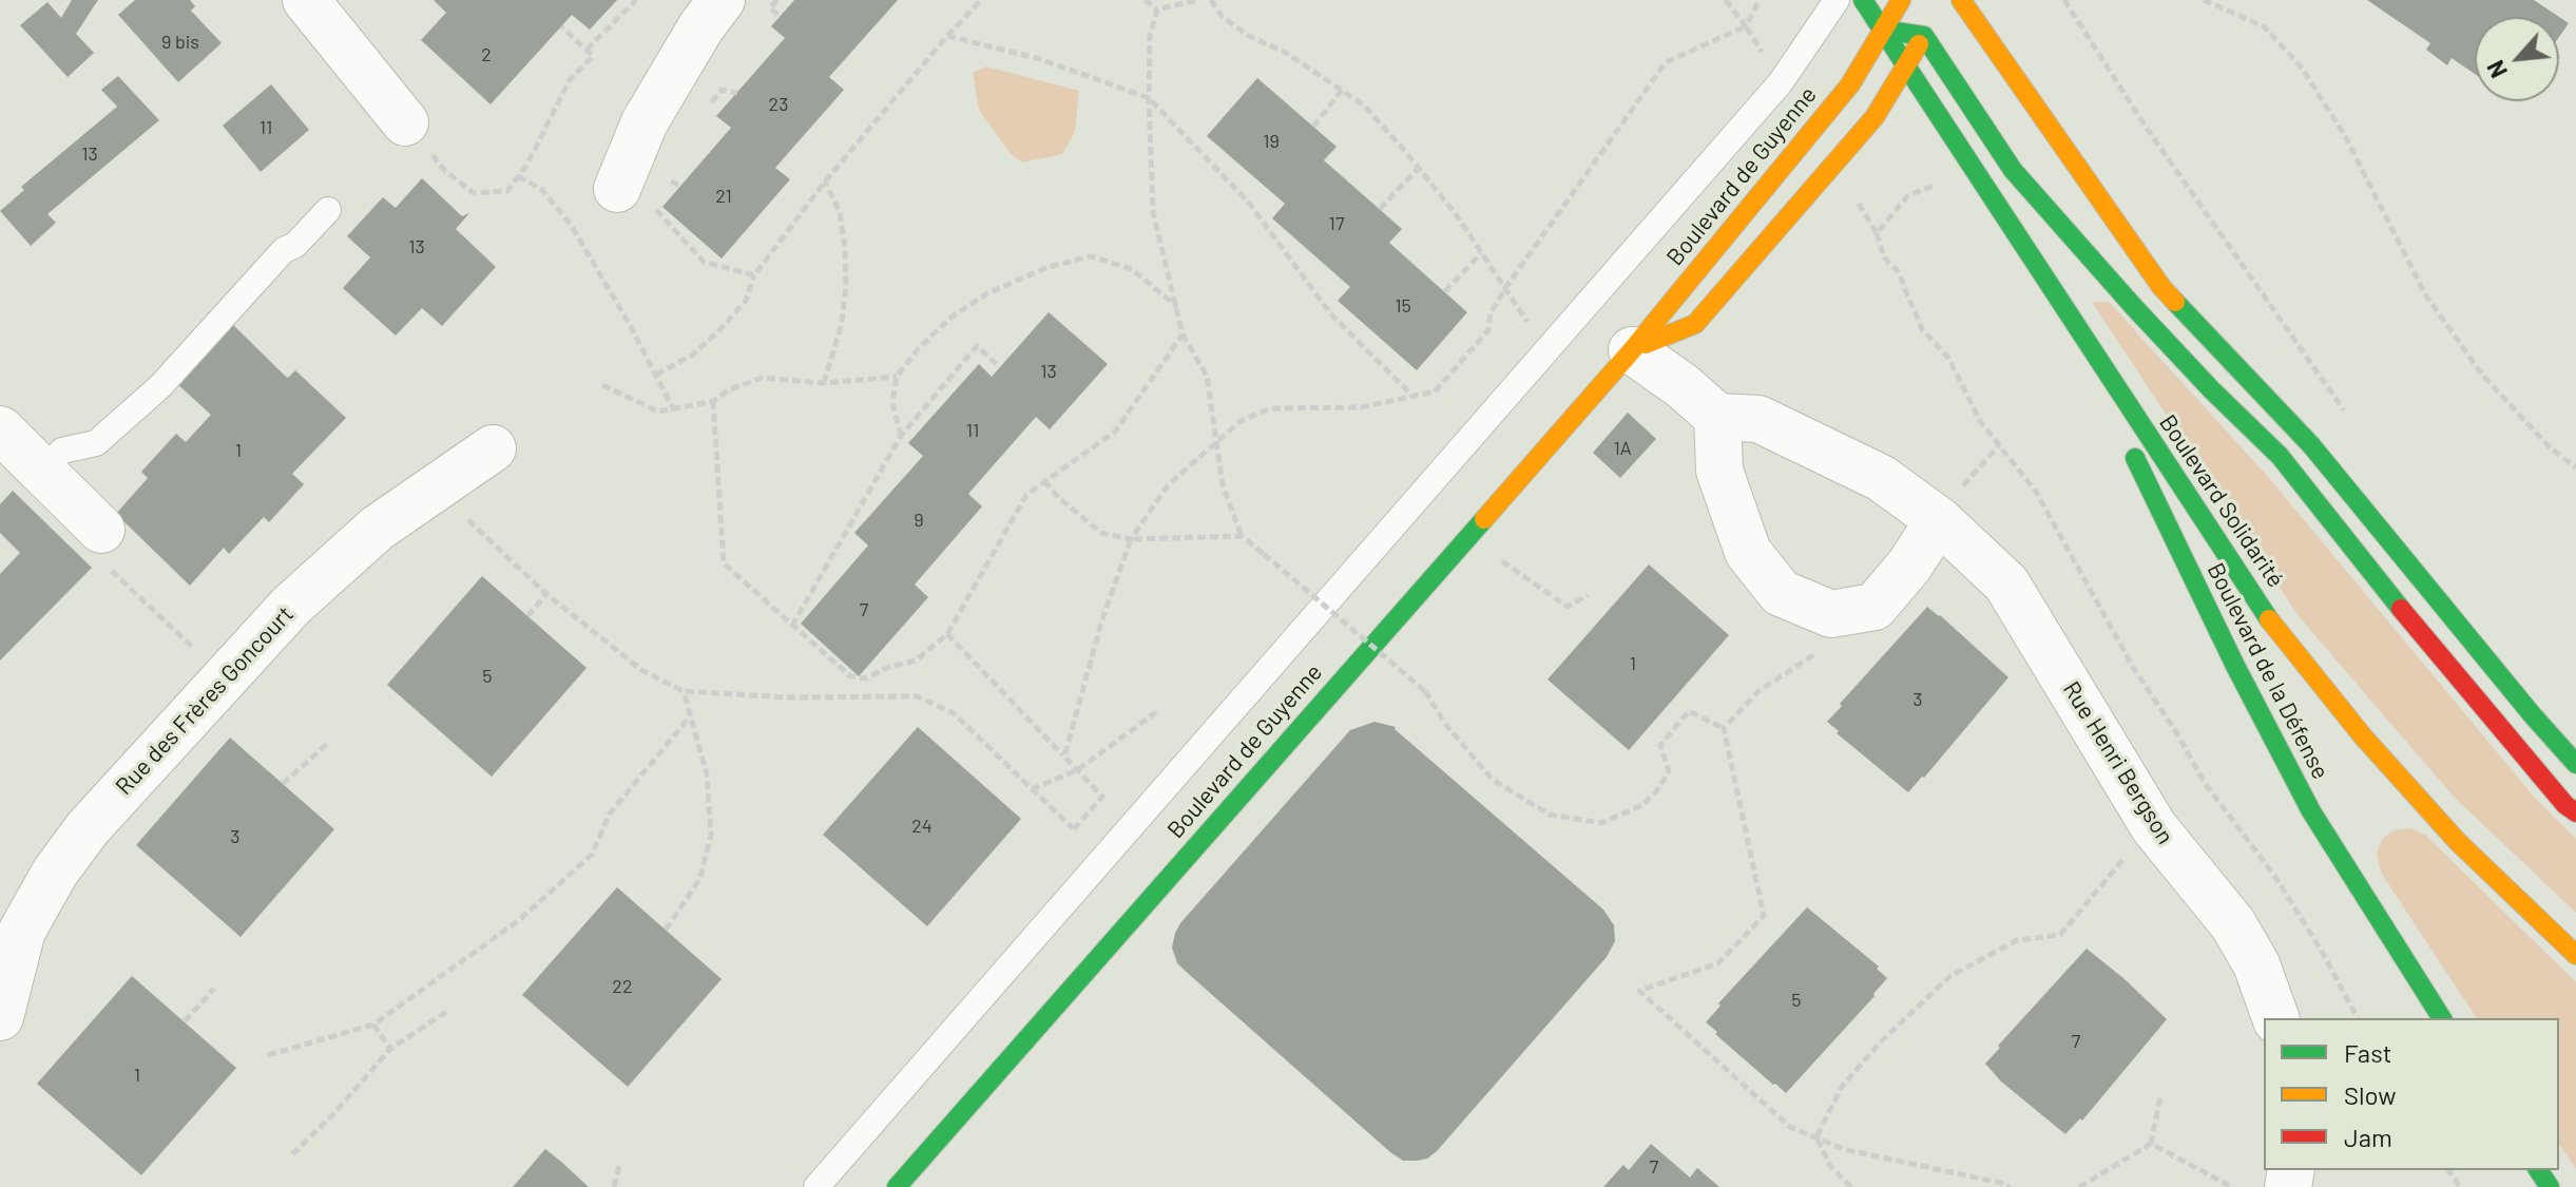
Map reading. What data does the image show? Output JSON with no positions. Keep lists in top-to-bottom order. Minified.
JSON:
{"streets":{"main road":["Boulevard de Guyenne","Boulevard Solidarité","Boulevard de la Défense"],"street":["Rue des Frères Goncourt","Rue Henri Bergson"]},"crossings":[["Boulevard de Guyenne","Boulevard Solidarité"],["Boulevard Solidarité","Boulevard de la Défense"]],"house_numbers":["9 bis","2","23","11","19","13","21","17","13","15","13","11","1A","1","9","7","1","5","3","24","3","22","5","7","1","7"],"legend":["Fast","Slow","Jam"],"north":"bottom left"}
